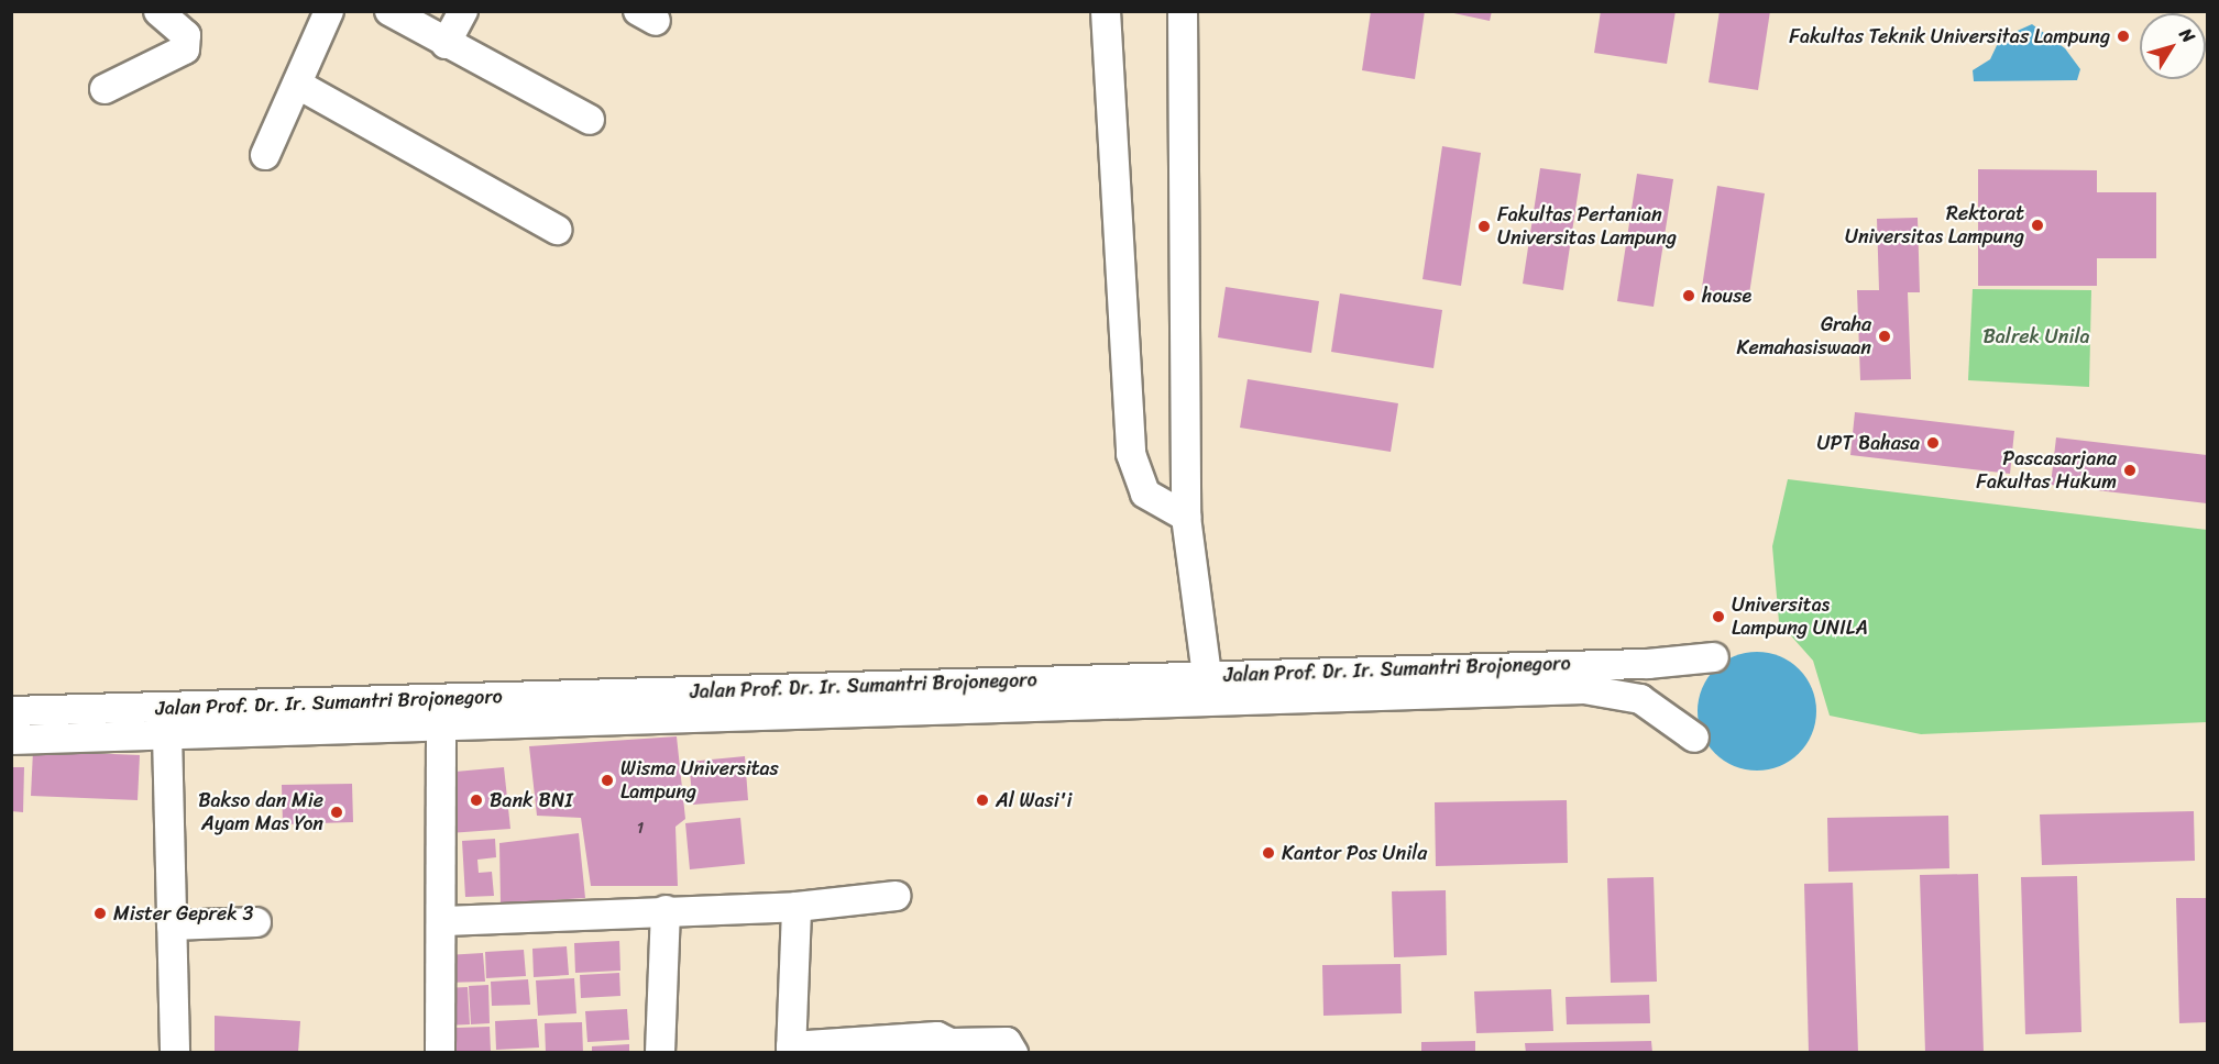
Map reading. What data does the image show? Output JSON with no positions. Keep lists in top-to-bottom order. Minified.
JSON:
{"streets":{"street":["Jalan Prof. Dr. Ir. Sumantri Brojonegoro"]},"parks":["Balrek Unila"],"places":["Fakultas Teknik Universitas Lampung","Rektorat Universitas Lampung","Fakultas Pertanian Universitas Lampung","house","Graha Kemahasiswaan","UPT Bahasa","Pascasarjana Fakultas Hukum","Universitas Lampung UNILA","Wisma Universitas Lampung","Bank BNI","Al Wasi'i","Bakso dan Mie Ayam Mas Yon","Kantor Pos Unila","Mister Geprek 3"],"house_numbers":["1"],"north":"top right"}
